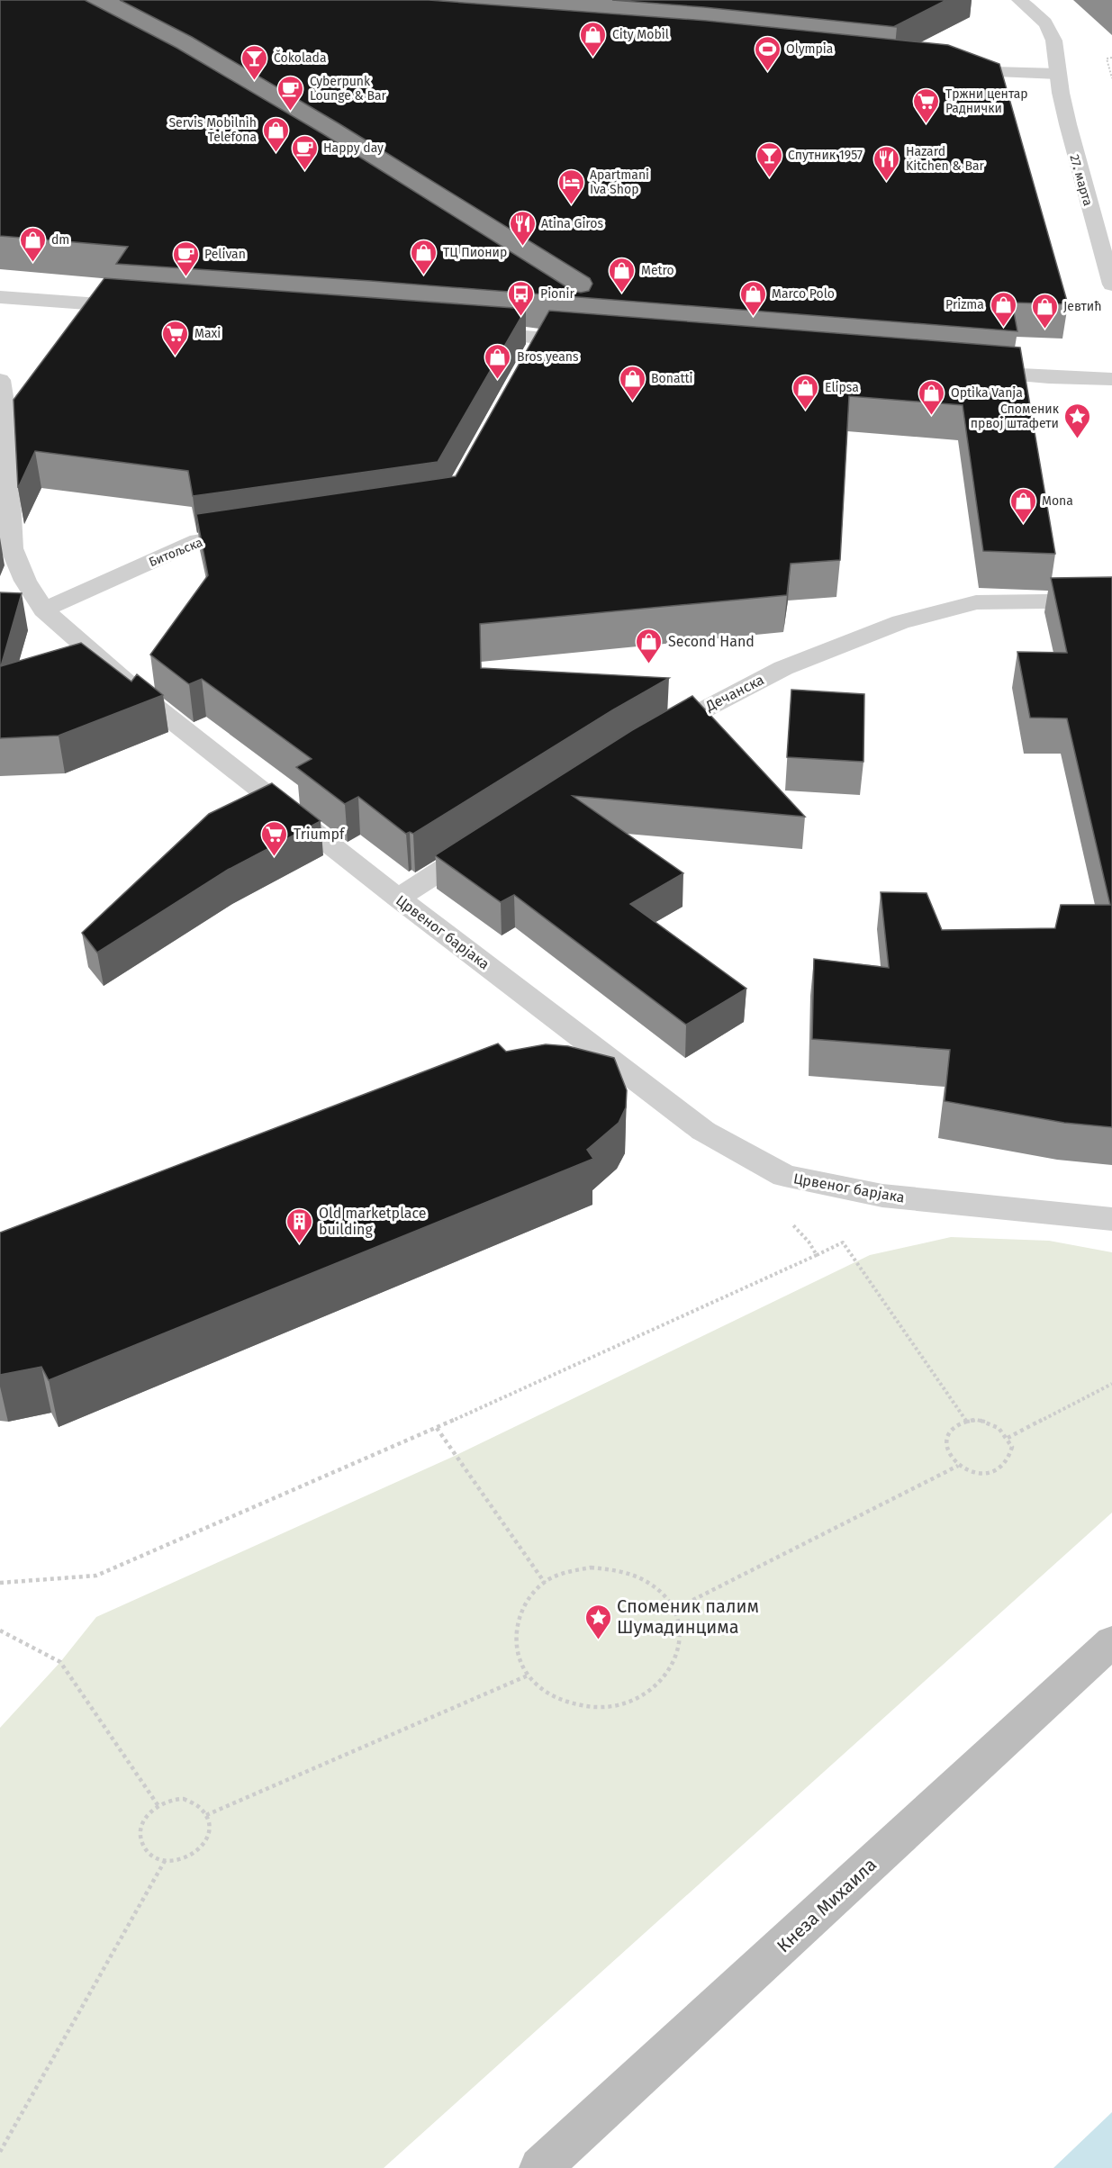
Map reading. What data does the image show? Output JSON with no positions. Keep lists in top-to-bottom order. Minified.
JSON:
{"streets":{"main road":["Кнеза Михаила"],"street":["27. марта","Битољска","Дечанска","Црвеног барјака"]},"crossings":[["Битољска","Црвеног барјака"]],"places":{"shop":["City Mobil","Servis Mobilnih Telefona","dm","ТЦ Пионир","Metro","Marco Polo","Prizma","Јевтић","Bros yeans","Bonatti","Elipsa","Optika Vanja","Mona","Second Hand"],"sports":["Olympia"],"bar":["Čokolada","Спутник 1957"],"cafe":["Cyberpunk Lounge & Bar","Happy day","Pelivan"],"supermarket":["Тржни центар Раднички","Maxi","Triumpf"],"restaurant":["Hazard Kitchen & Bar","Atina Giros"],"hotel":["Apartmani Iva Shop"],"bus stop":["Pionir"],"place":["Споменик првој штафети","Споменик палим Шумадинцима"],"building":["Old marketplace building"]}}
